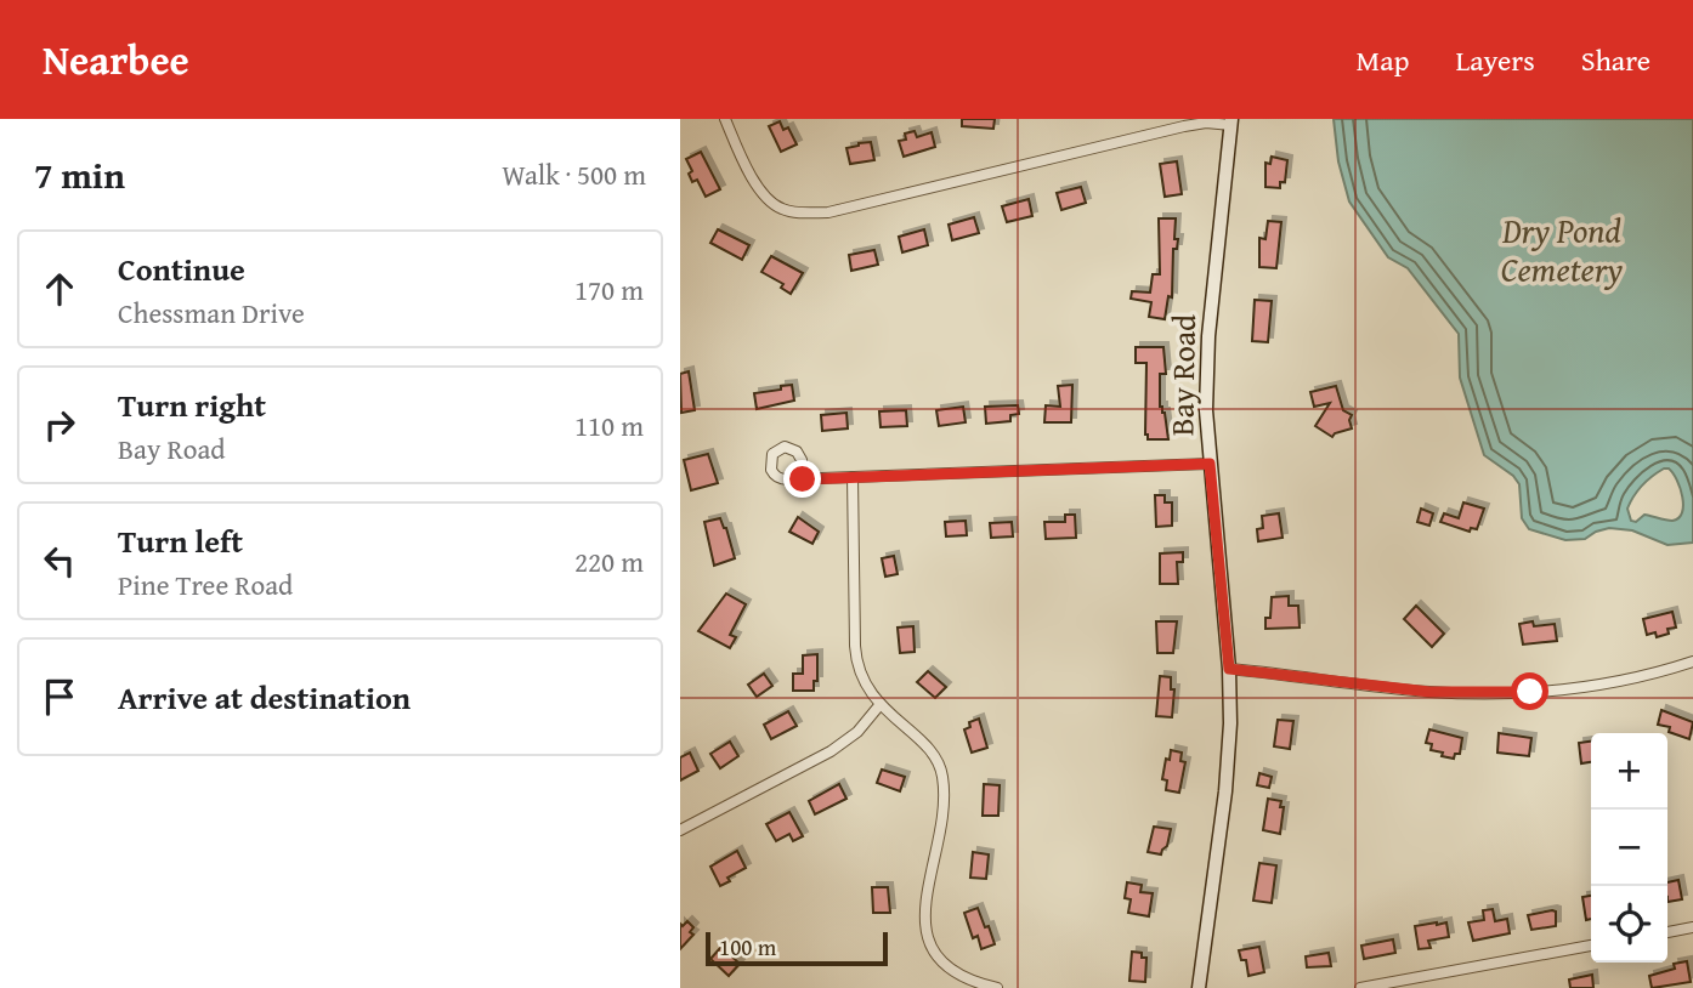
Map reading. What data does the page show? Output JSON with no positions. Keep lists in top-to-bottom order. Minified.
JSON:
{"streets":{"main road":["Bay Road"]},"water":["Dry Pond Cemetery"],"scale_bar":"100 m","page":{"header":"Nearbee","nav":["Map","Layers","Share"],"heading":["7 min","Walk · 500 m"],"list":[["Continue","Chessman Drive","170 m"],["Turn right","Bay Road","110 m"],["Turn left","Pine Tree Road","220 m"],"Arrive at destination"],"map_buttons":["+","−"],"scale":"100 m"}}
